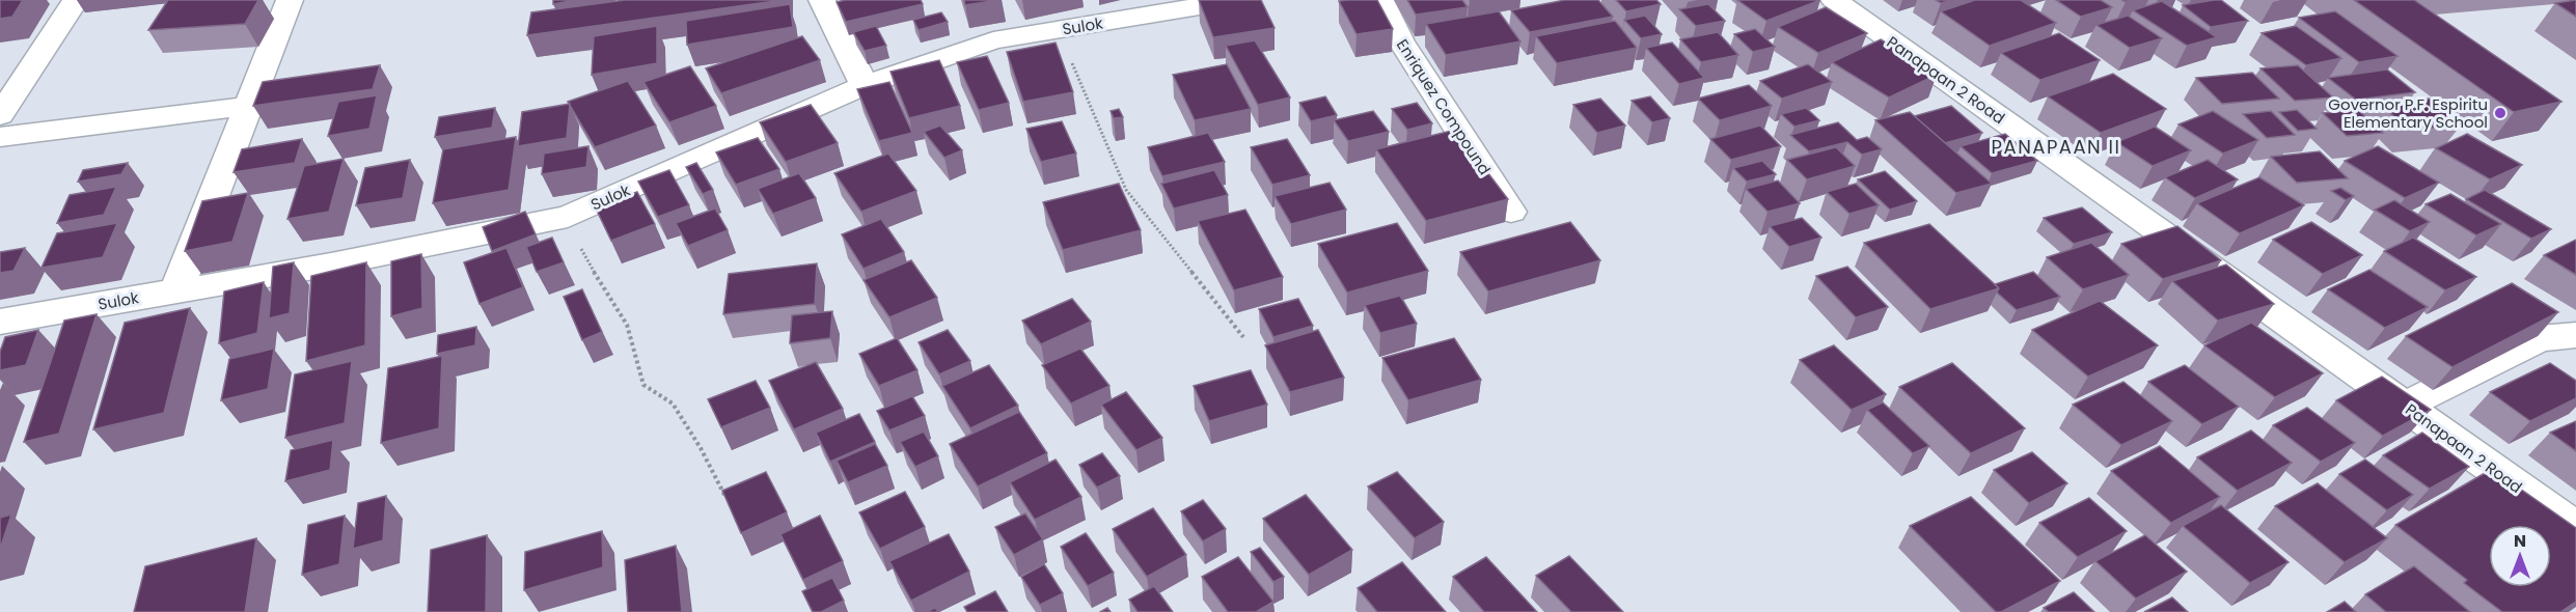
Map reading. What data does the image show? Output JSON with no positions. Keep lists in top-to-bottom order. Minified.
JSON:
{"streets":{"street":["Sulok","Panapaan 2 Road","Enriquez Compound"]},"districts":["PANAPAAN II"],"places":["Governor P.F. Espiritu Elementary School"],"north":"top"}
